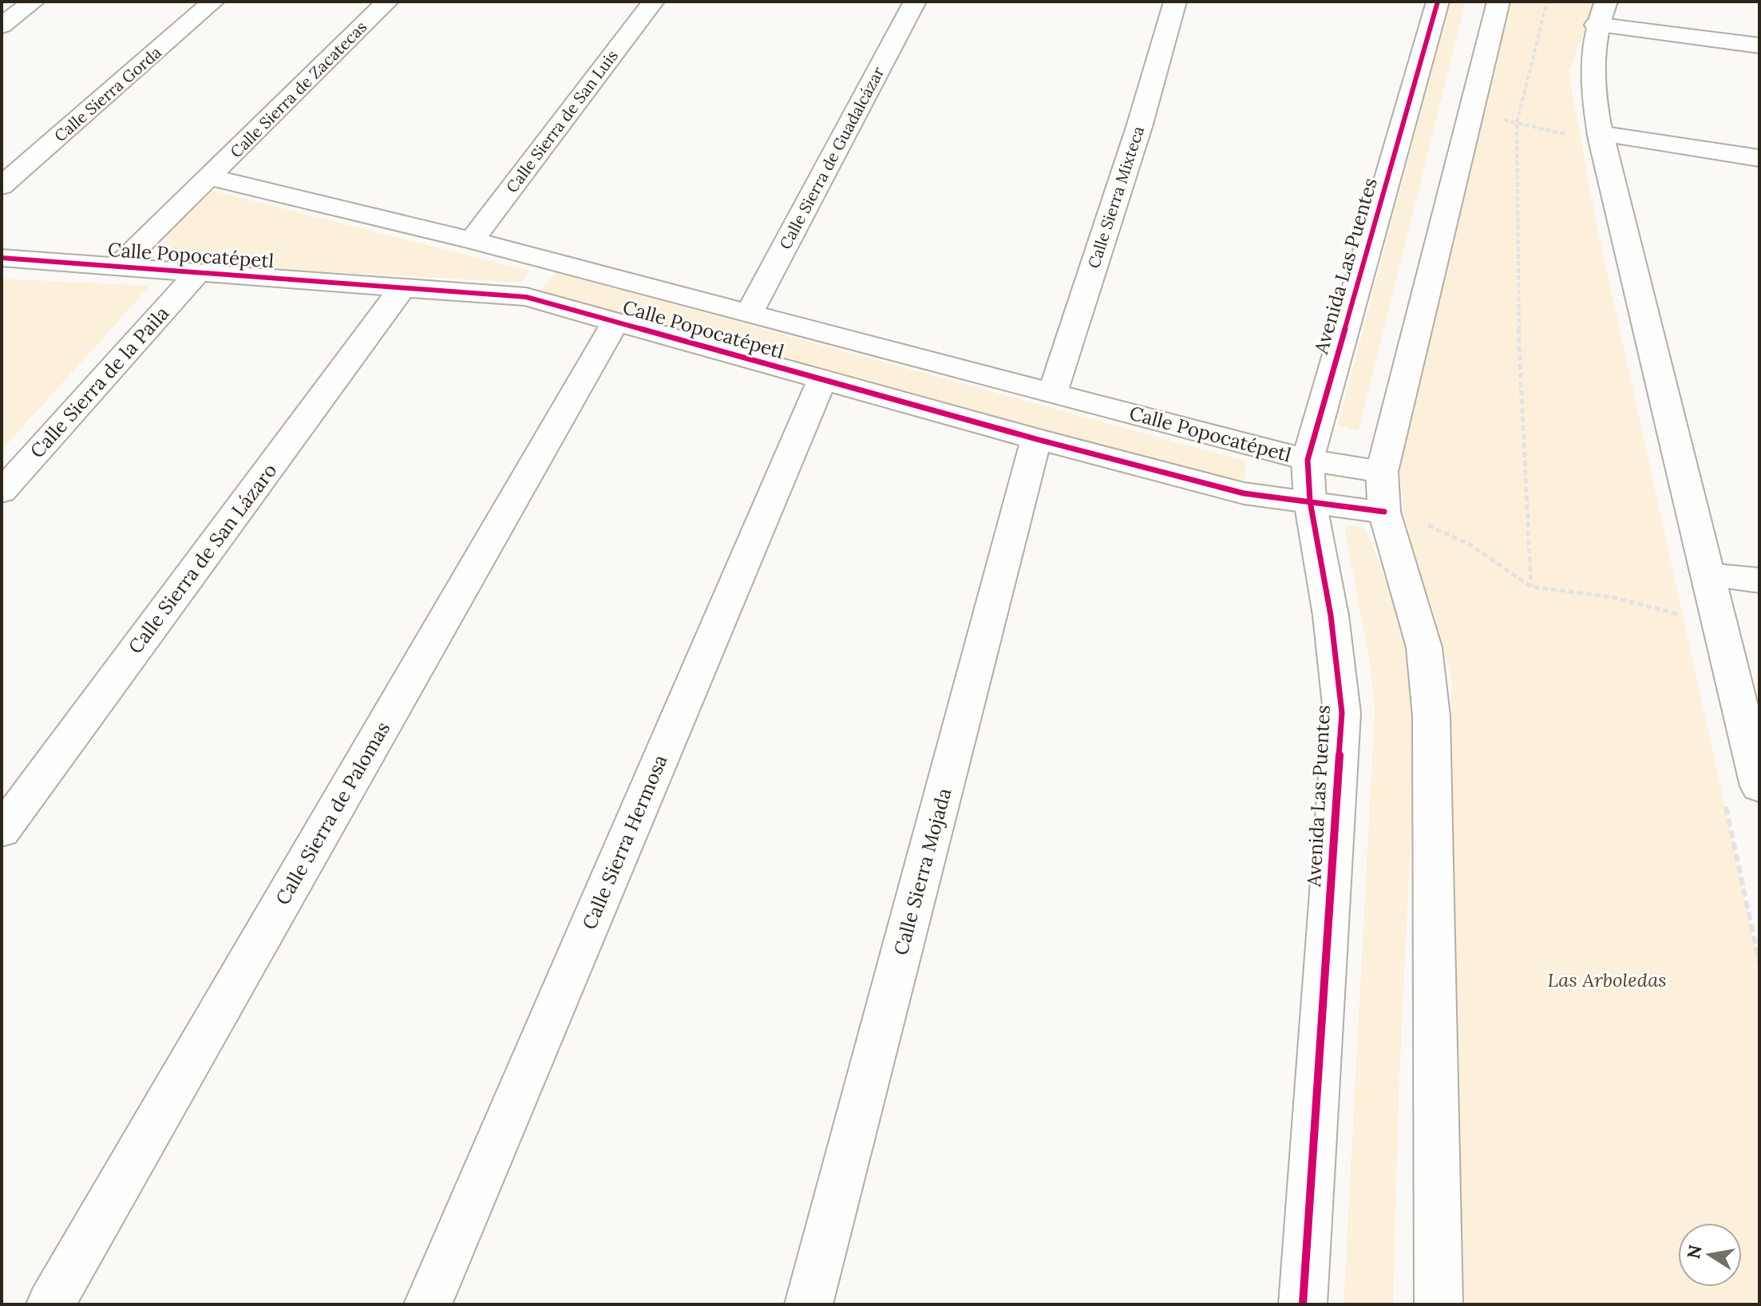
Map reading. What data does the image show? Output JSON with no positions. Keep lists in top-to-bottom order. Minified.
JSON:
{"streets":{"street":["Calle Sierra de Zacatecas","Calle Sierra Gorda","Calle Sierra de San Luis","Calle Sierra de Guadalcázar","Calle Sierra Mixteca","Calle Popocatépetl","Avenida Las Puentes","Calle Sierra de la Paila","Calle Sierra de San Lázaro","Calle Sierra de Palomas","Calle Sierra Hermosa","Calle Sierra Mojada"]},"crossings":[["Calle Sierra de Zacatecas","Calle Popocatépetl"],["Calle Sierra de San Luis","Calle Popocatépetl"],["Calle Sierra de Guadalcázar","Calle Popocatépetl"],["Calle Sierra Mixteca","Calle Popocatépetl"],["Calle Popocatépetl","Avenida Las Puentes"],["Calle Popocatépetl","Calle Sierra de la Paila"],["Calle Popocatépetl","Calle Sierra de San Lázaro"],["Calle Popocatépetl","Calle Sierra de Palomas"],["Calle Popocatépetl","Calle Sierra Hermosa"],["Calle Popocatépetl","Calle Sierra Mojada"]],"parks":["Las Arboledas"],"north":"left"}
